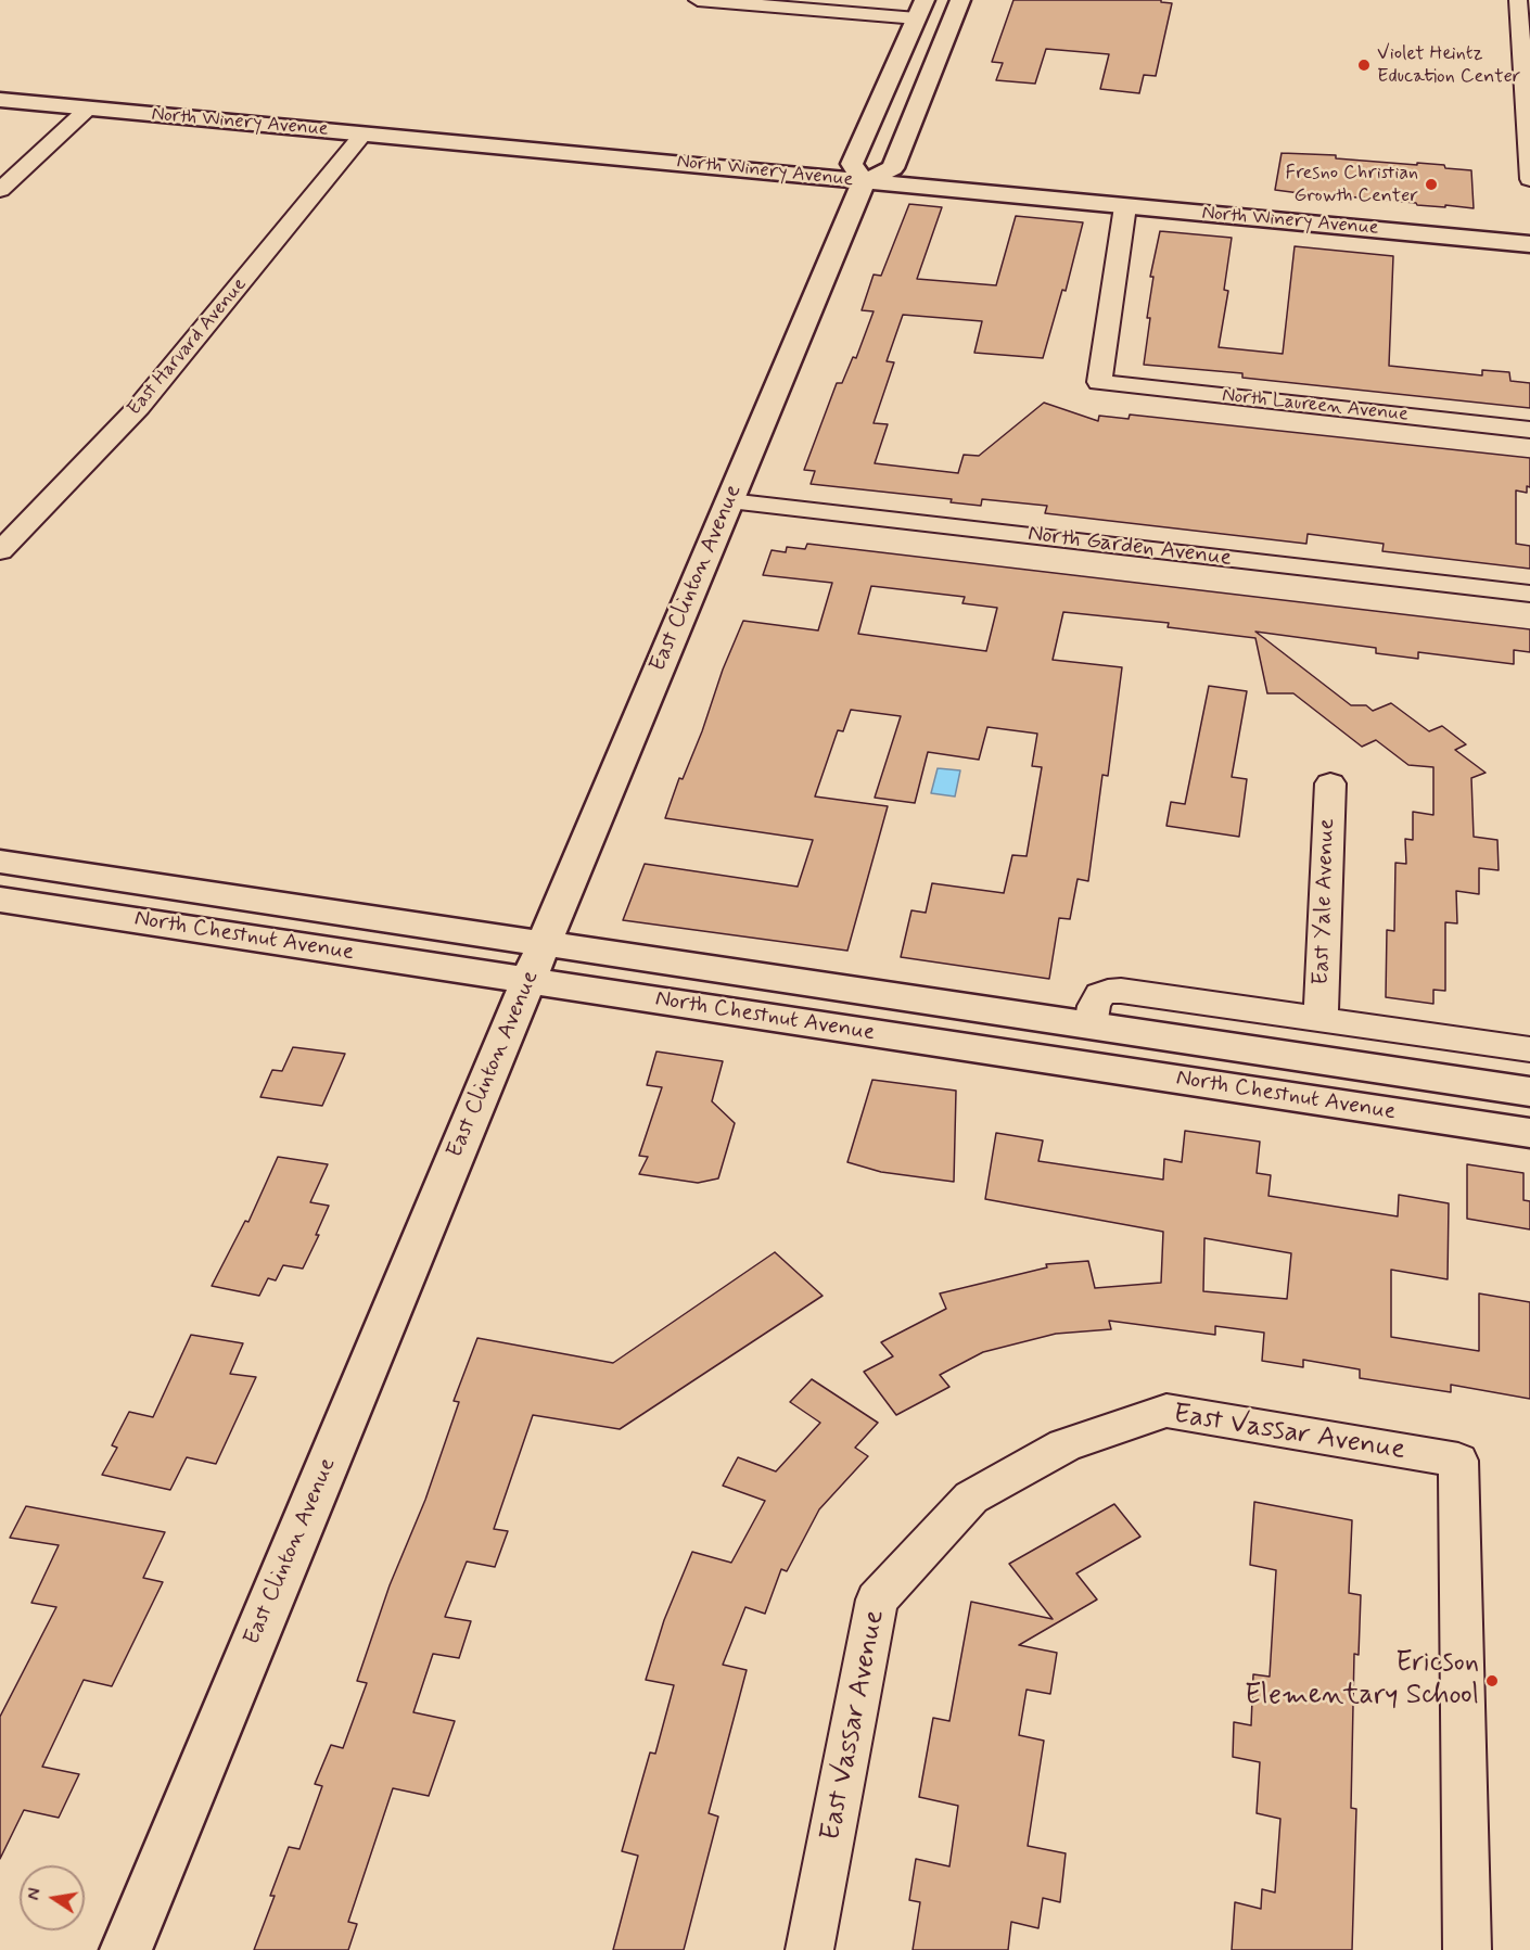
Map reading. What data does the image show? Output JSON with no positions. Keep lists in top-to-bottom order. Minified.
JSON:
{"streets":{"main road":["North Winery Avenue","East Clinton Avenue","North Chestnut Avenue"],"street":["East Harvard Avenue","North Laureen Avenue","North Garden Avenue","East Yale Avenue","East Vassar Avenue"]},"crossings":[["North Winery Avenue","East Harvard Avenue"],["North Winery Avenue","North Laureen Avenue"],["North Winery Avenue","East Clinton Avenue"],["North Garden Avenue","East Clinton Avenue"],["East Clinton Avenue","North Chestnut Avenue"]],"places":["Violet Heintz Education Center","Fresno Christian Growth Center","Ericson Elementary School"],"north":"left"}
